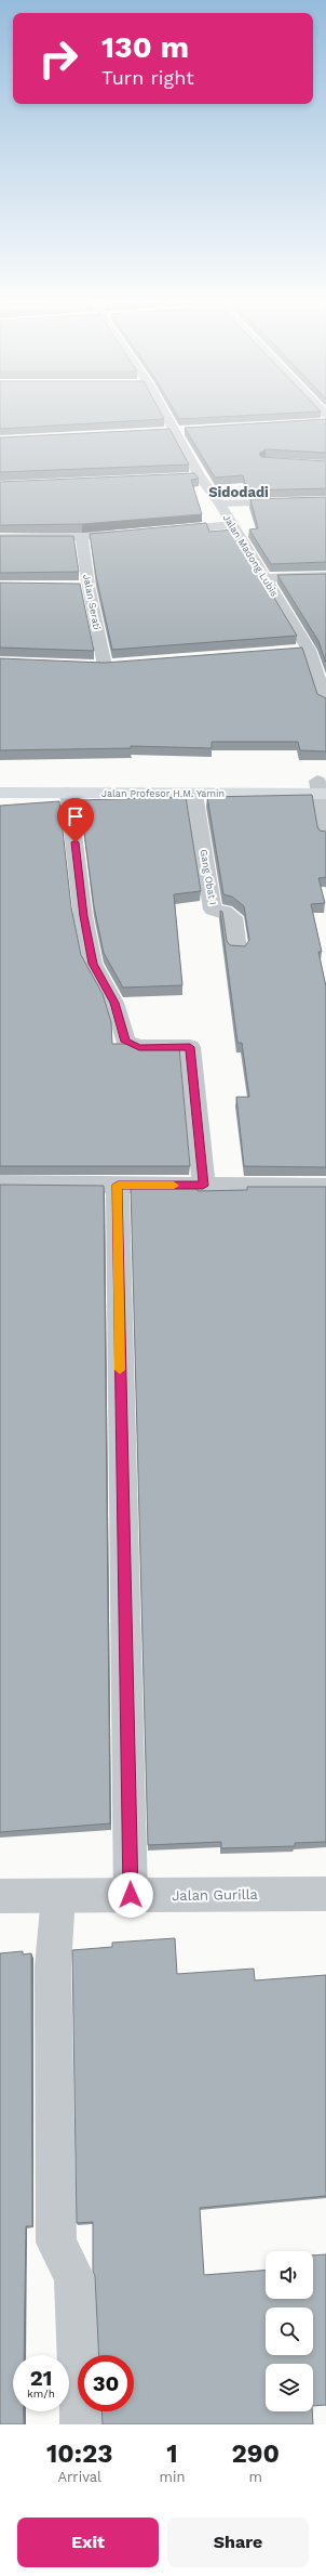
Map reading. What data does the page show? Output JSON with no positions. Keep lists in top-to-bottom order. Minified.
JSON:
{"streets":{"main road":["Jalan Profesor H.M. Yamin"],"street":["Jalan Madong Lubis","Jalan Serati","Gang Obat I","Jalan Gurilla"]},"crossings":[["Jalan Profesor H.M. Yamin","Gang Obat I"]],"districts":["Sidodadi"],"page":{"turn":["130 m","Turn right"],"speed":"21 km/h","limit":"30","eta":["10:23","Arrival","1","min","290","m"],"buttons":["Exit","Share"]}}
